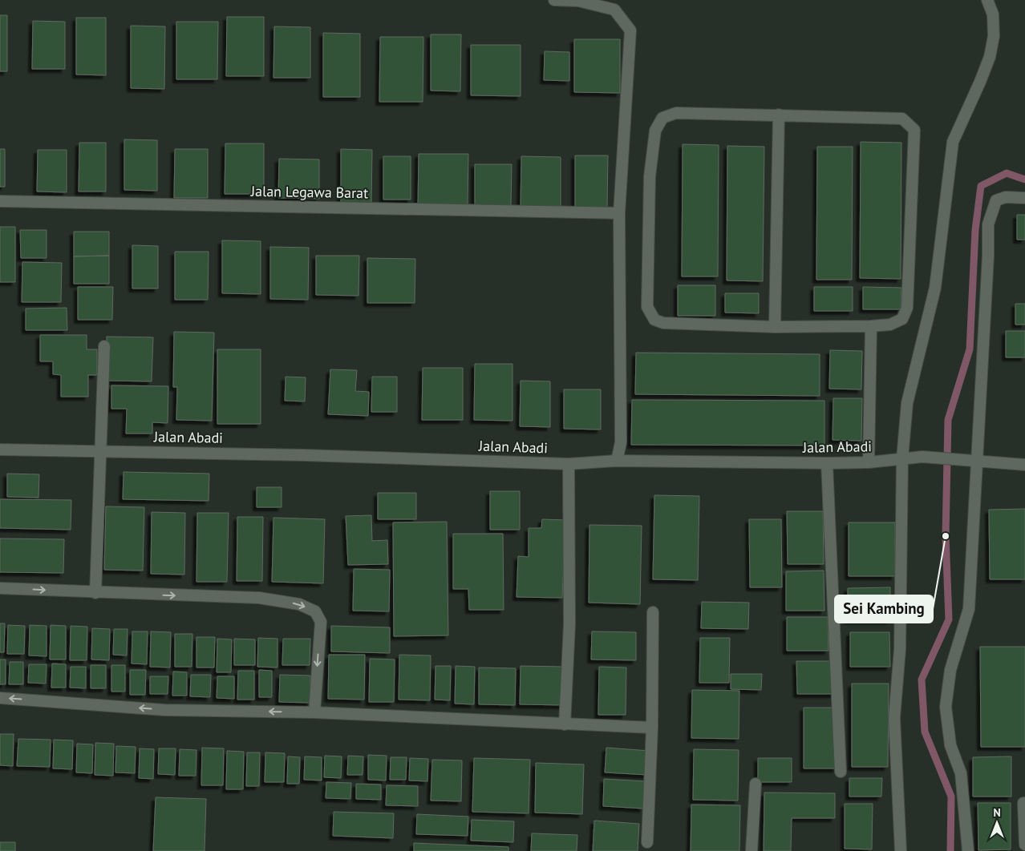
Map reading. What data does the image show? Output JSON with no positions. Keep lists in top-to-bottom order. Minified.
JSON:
{"streets":{"street":["Jalan Legawa Barat","Jalan Abadi"]},"places":["Sei Kambing"],"north":"top"}
